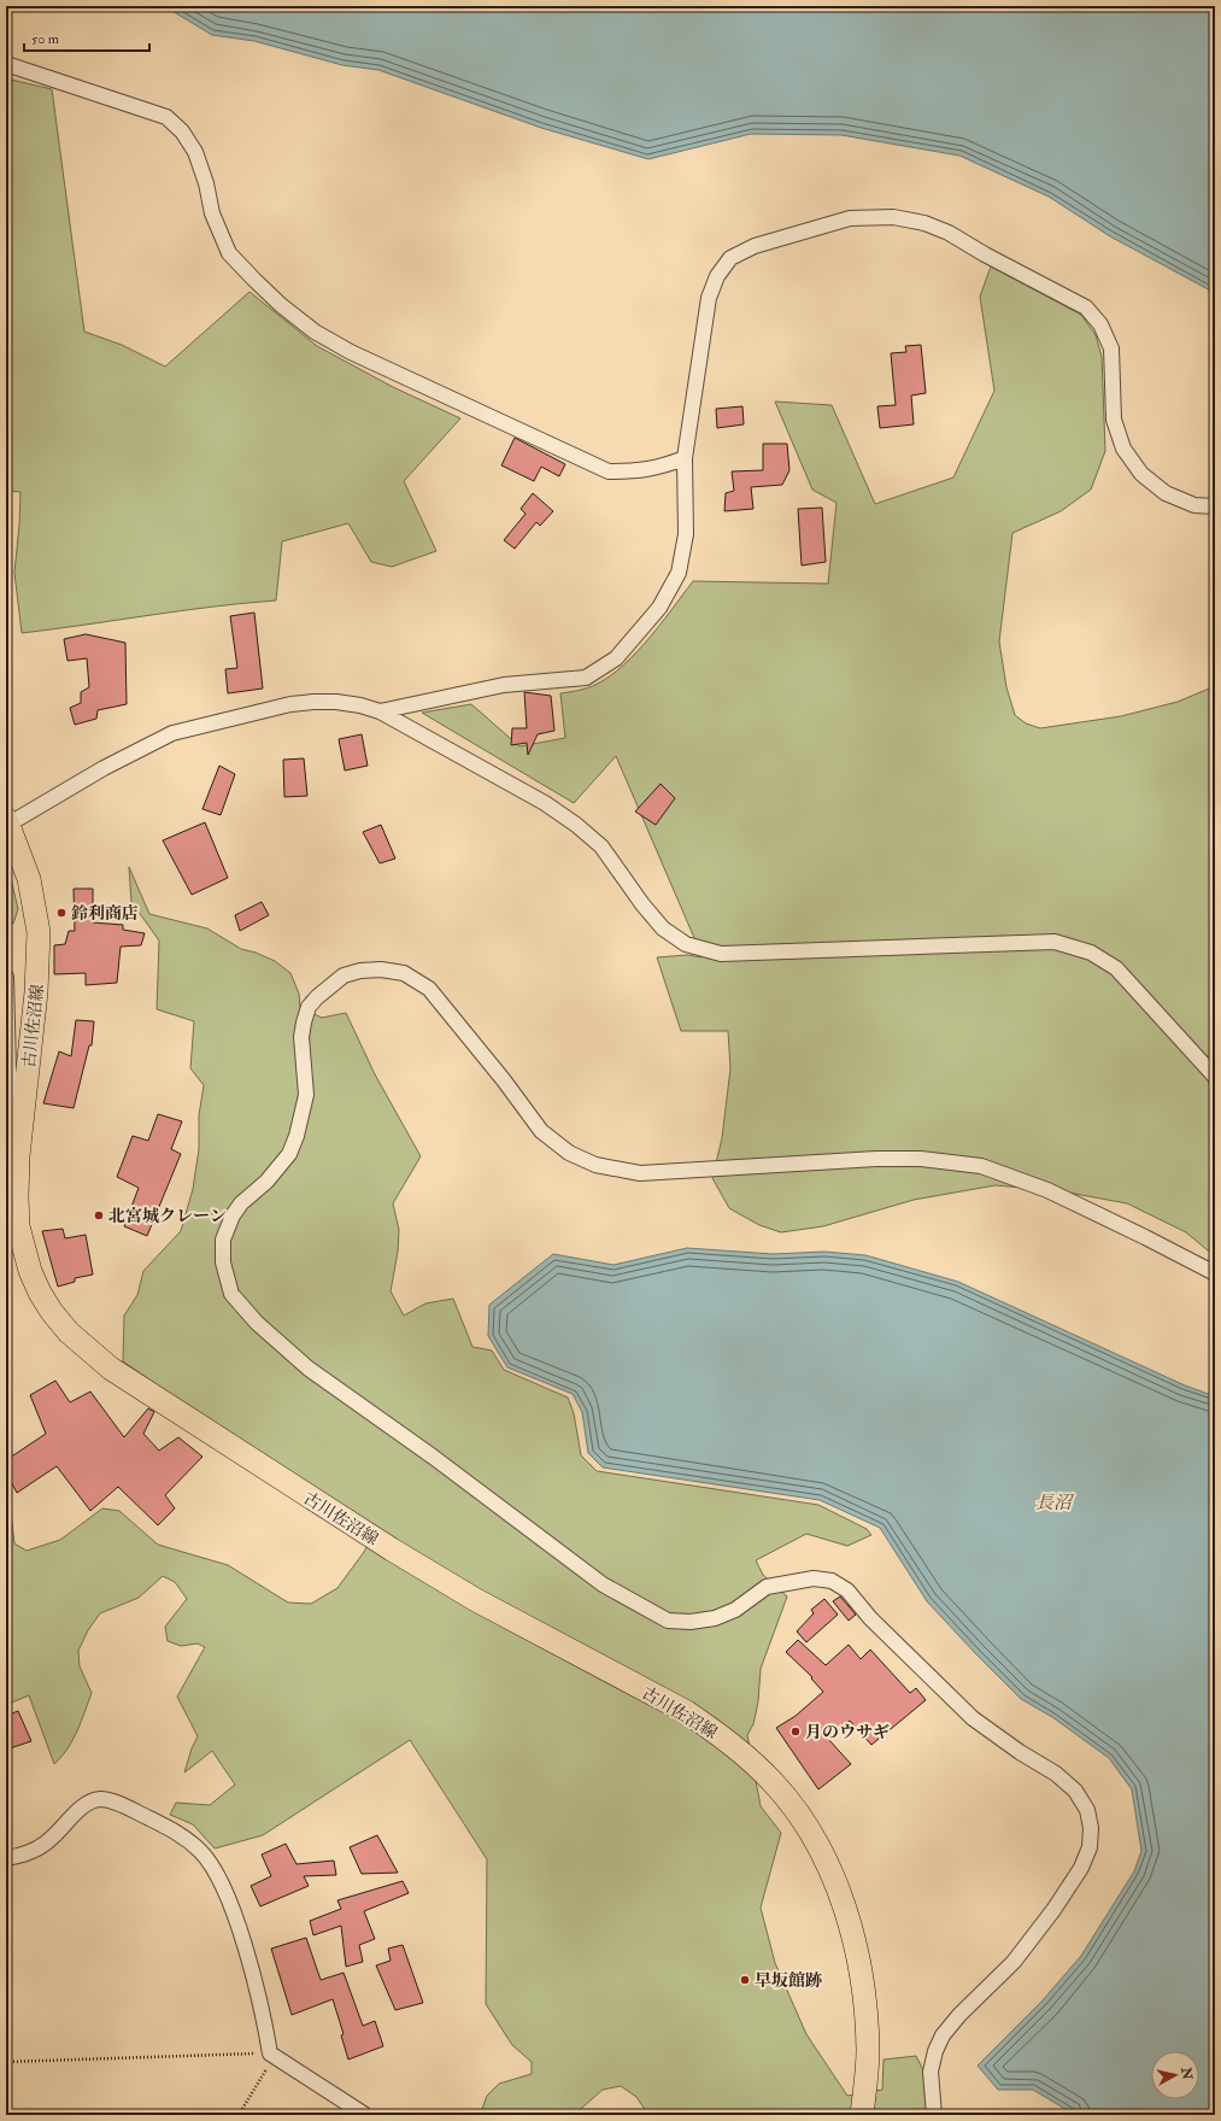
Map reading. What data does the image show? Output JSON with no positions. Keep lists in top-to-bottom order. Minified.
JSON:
{"streets":{"main road":["古川佐沼線"]},"water":["長沼"],"places":["鈴利商店","北宮城クレーン","月のウサギ","早坂館跡"],"scale_bar":"50 m","north":"right"}
